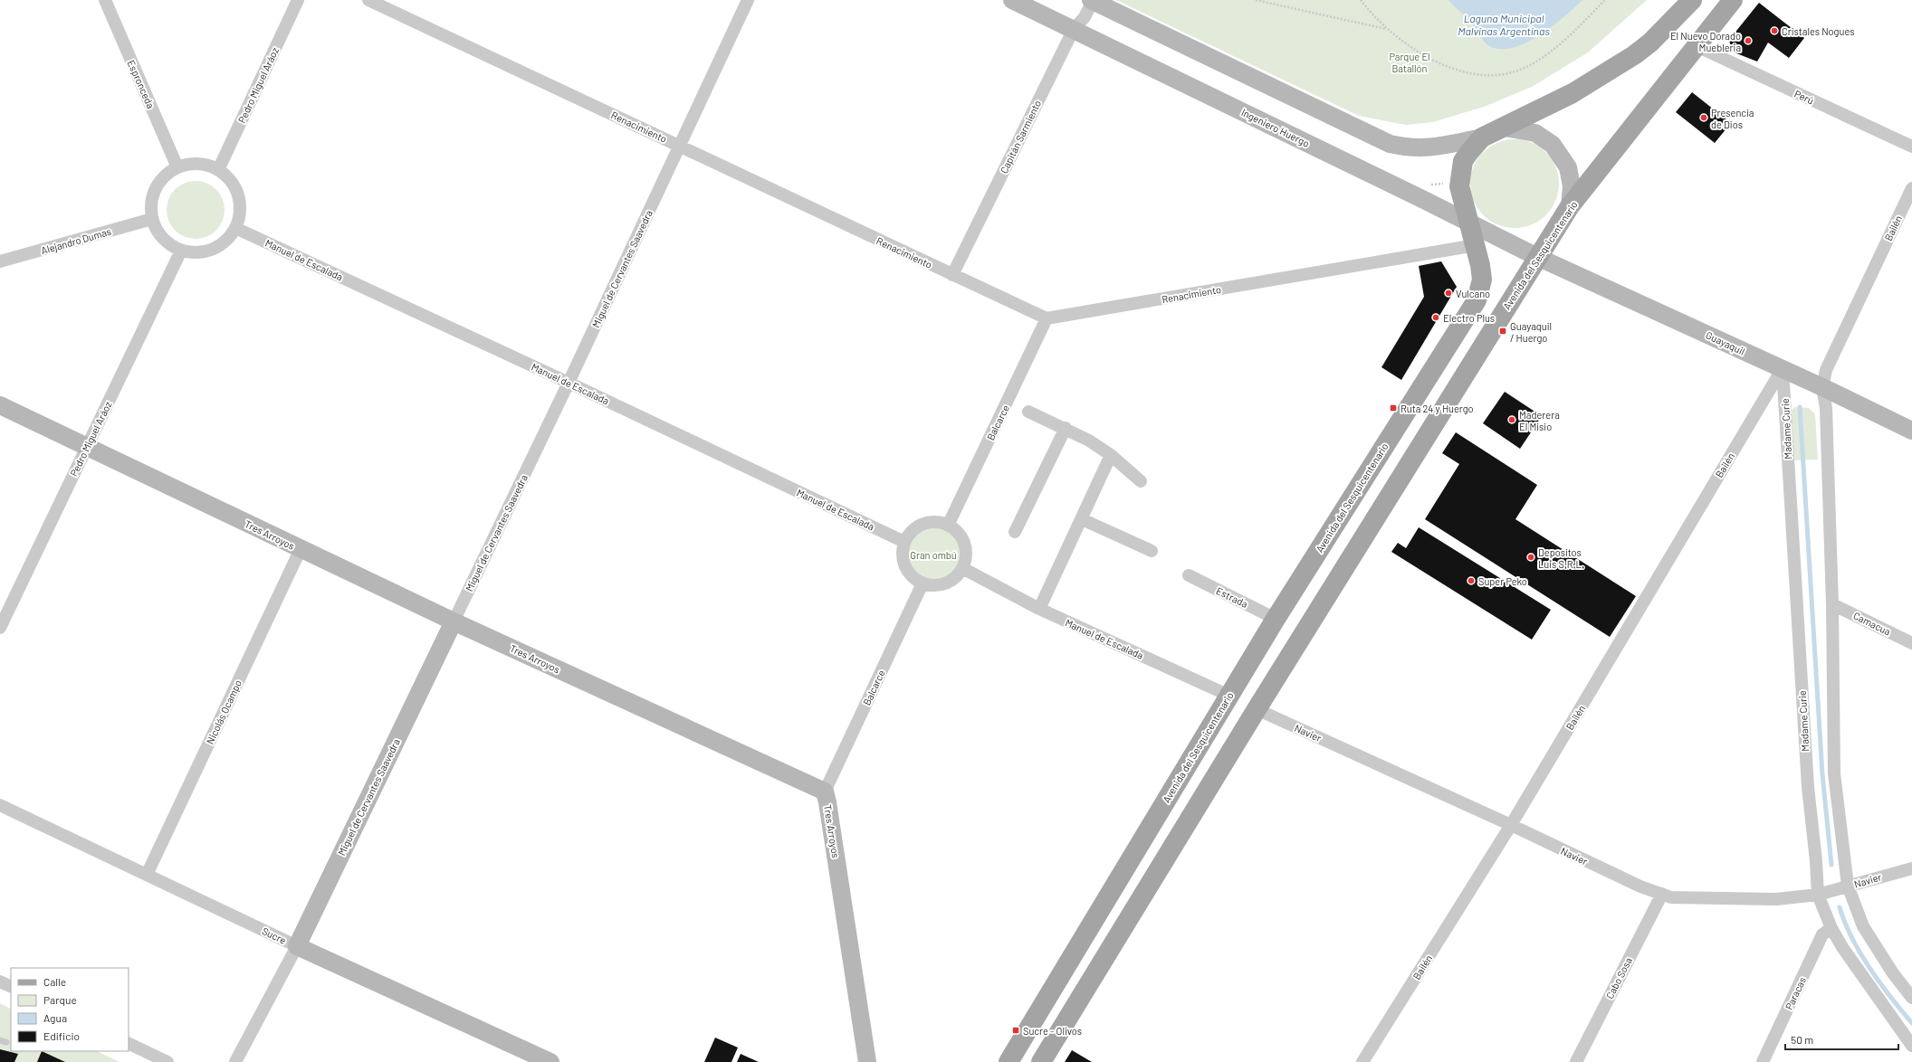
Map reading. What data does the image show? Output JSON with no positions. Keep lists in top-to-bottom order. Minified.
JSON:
{"streets":{"main road":["Avenida del Sesquicentenario"],"street":["Espronceda","Pedro Miguel Aráoz","Perú","Renacimiento","Ingeniero Huergo","Capitán Sarmiento","Bailén","Alejandro Dumas","Manuel de Escalada","Miguel de Cervantes Saavedra","Guayaquil","Balcarce","Madame Curie","Tres Arroyos","Estrada","Camacua","Nicolás Ocampo","Navier","Sucre","Cabo Sosa","Paracas"]},"crossings":[["Espronceda","Pedro Miguel Aráoz"],["Espronceda","Alejandro Dumas"],["Espronceda","Manuel de Escalada"],["Pedro Miguel Aráoz","Alejandro Dumas"],["Pedro Miguel Aráoz","Manuel de Escalada"],["Pedro Miguel Aráoz","Tres Arroyos"],["Perú","Avenida del Sesquicentenario"],["Renacimiento","Capitán Sarmiento"],["Renacimiento","Avenida del Sesquicentenario"],["Renacimiento","Miguel de Cervantes Saavedra"],["Renacimiento","Balcarce"],["Ingeniero Huergo","Capitán Sarmiento"],["Ingeniero Huergo","Avenida del Sesquicentenario"],["Ingeniero Huergo","Guayaquil"],["Bailén","Guayaquil"],["Bailén","Madame Curie"],["Bailén","Navier"],["Alejandro Dumas","Manuel de Escalada"],["Avenida del Sesquicentenario","Manuel de Escalada"],["Avenida del Sesquicentenario","Guayaquil"],["Avenida del Sesquicentenario","Estrada"],["Avenida del Sesquicentenario","Navier"],["Manuel de Escalada","Miguel de Cervantes Saavedra"],["Manuel de Escalada","Balcarce"],["Miguel de Cervantes Saavedra","Tres Arroyos"],["Miguel de Cervantes Saavedra","Sucre"],["Guayaquil","Madame Curie"],["Balcarce","Tres Arroyos"],["Madame Curie","Navier"],["Madame Curie","Paracas"],["Tres Arroyos","Nicolás Ocampo"],["Nicolás Ocampo","Sucre"],["Navier","Cabo Sosa"]],"water":["Laguna Municipal Malvinas Argentinas"],"parks":["Parque El Batallón","Gran ombú"],"places":{"other":["Cristales Nogues","El Nuevo Dorado Muebleria","Presencia de Dios","Vulcano","Electro Plus","Maderera El Misio","Depositos Luis S.R.L.","Super Peko"],"transit":["Guayaquil / Huergo","Ruta 24 y Huergo","Sucre - Olivos"]},"legend":["Calle","Parque","Agua","Edificio"],"scale_bar":"50 m"}
